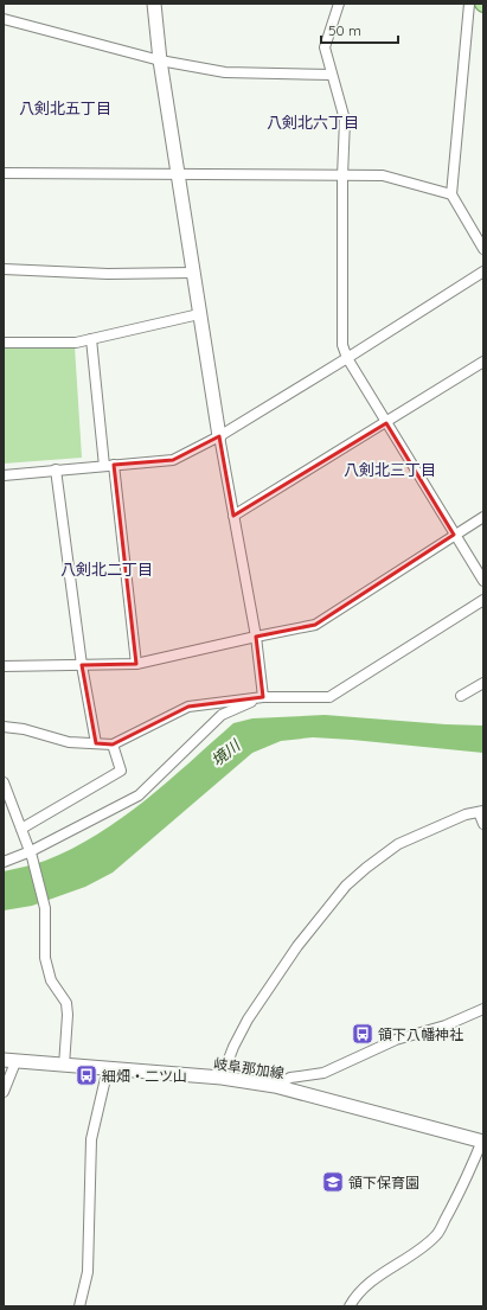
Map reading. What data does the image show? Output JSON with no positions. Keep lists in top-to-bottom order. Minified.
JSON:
{"streets":{"main road":["岐阜那加線"]},"districts":["八剣北五丁目","八剣北六丁目","八剣北三丁目","八剣北二丁目"],"water":["境川"],"places":{"bus stop":["領下八幡神社","細畑・二ツ山"],"school or university":["領下保育園"]},"scale_bar":"50 m"}
